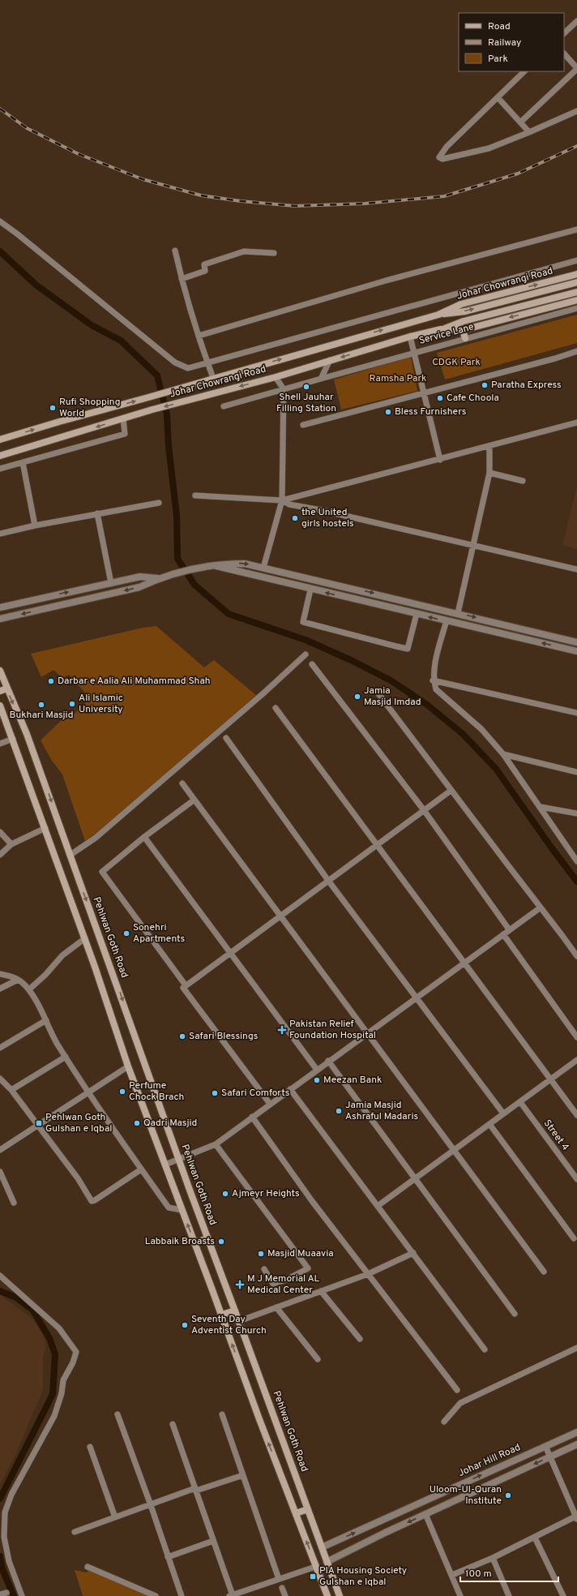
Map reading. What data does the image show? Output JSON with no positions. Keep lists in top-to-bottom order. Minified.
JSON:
{"streets":{"main road":["Johar Chowrangi Road","Pehlwan Goth Road"],"street":["Service Lane","Street 4","Johar Hill Road"]},"crossings":[["Pehlwan Goth Road","Johar Hill Road"]],"parks":["CDGK Park","Ramsha Park"],"places":{"other":["Paratha Express","Shell Jauhar Filling Station","Cafe Choola","Rufi Shopping World","Bless Furnishers","the United girls hostels","Darbar e Aalia Ali Muhammad Shah","Jamia Masjid Imdad","Ali Islamic University","Bukhari Masjid","Sonehri Apartments","Safari Blessings","Meezan Bank","Perfume Chock Brach","Safari Comforts","Jamia Masjid Ashraful Madaris","Qadri Masjid","Ajmeyr Heights","Labbaik Broasts","Masjid Muaavia","Seventh Day Adventist Church","Uloom-Ul-Quran Institute"],"health":["Pakistan Relief Foundation Hospital","M J Memorial AL Medical Center"],"transit":["Pehlwan Goth Gulshan e Iqbal","PIA Housing Society Gulshan e Iqbal"]},"legend":["Road","Railway","Park"],"scale_bar":"100 m"}
